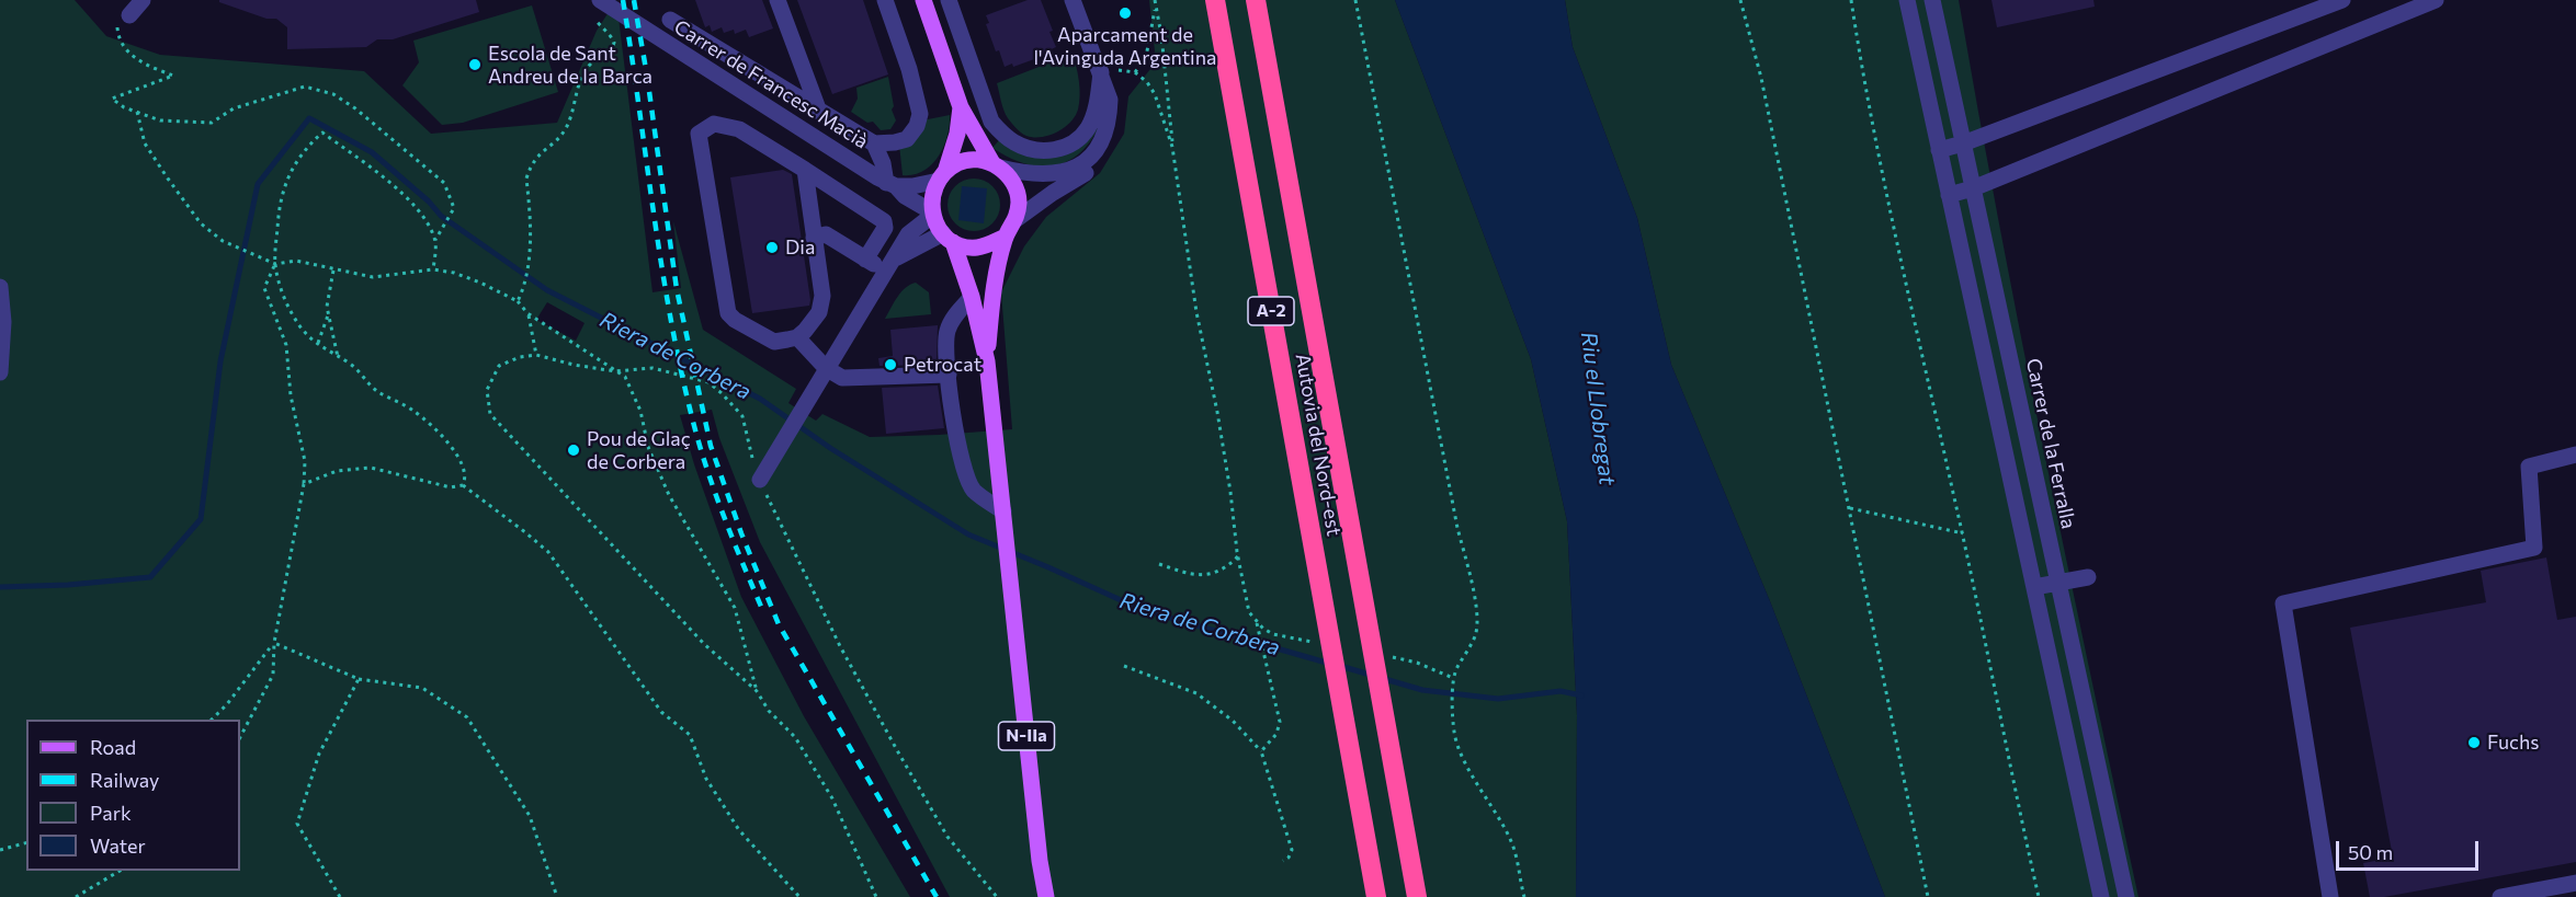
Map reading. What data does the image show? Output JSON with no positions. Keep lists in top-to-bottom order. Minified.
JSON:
{"streets":{"highway":["A-2","Autovia del Nord-est"],"main road":["N-IIa"],"street":["Carrer de Francesc Macià","Carrer de la Ferralla"]},"crossings":[["Carrer de Francesc Macià","N-IIa"]],"water":["Riera de Corbera","Riu el Llobregat"],"places":["Aparcament de l'Avinguda Argentina","Escola de Sant Andreu de la Barca","Dia","Petrocat","Pou de Glaç de Corbera","Fuchs"],"legend":["Road","Railway","Park","Water"],"scale_bar":"50 m"}
